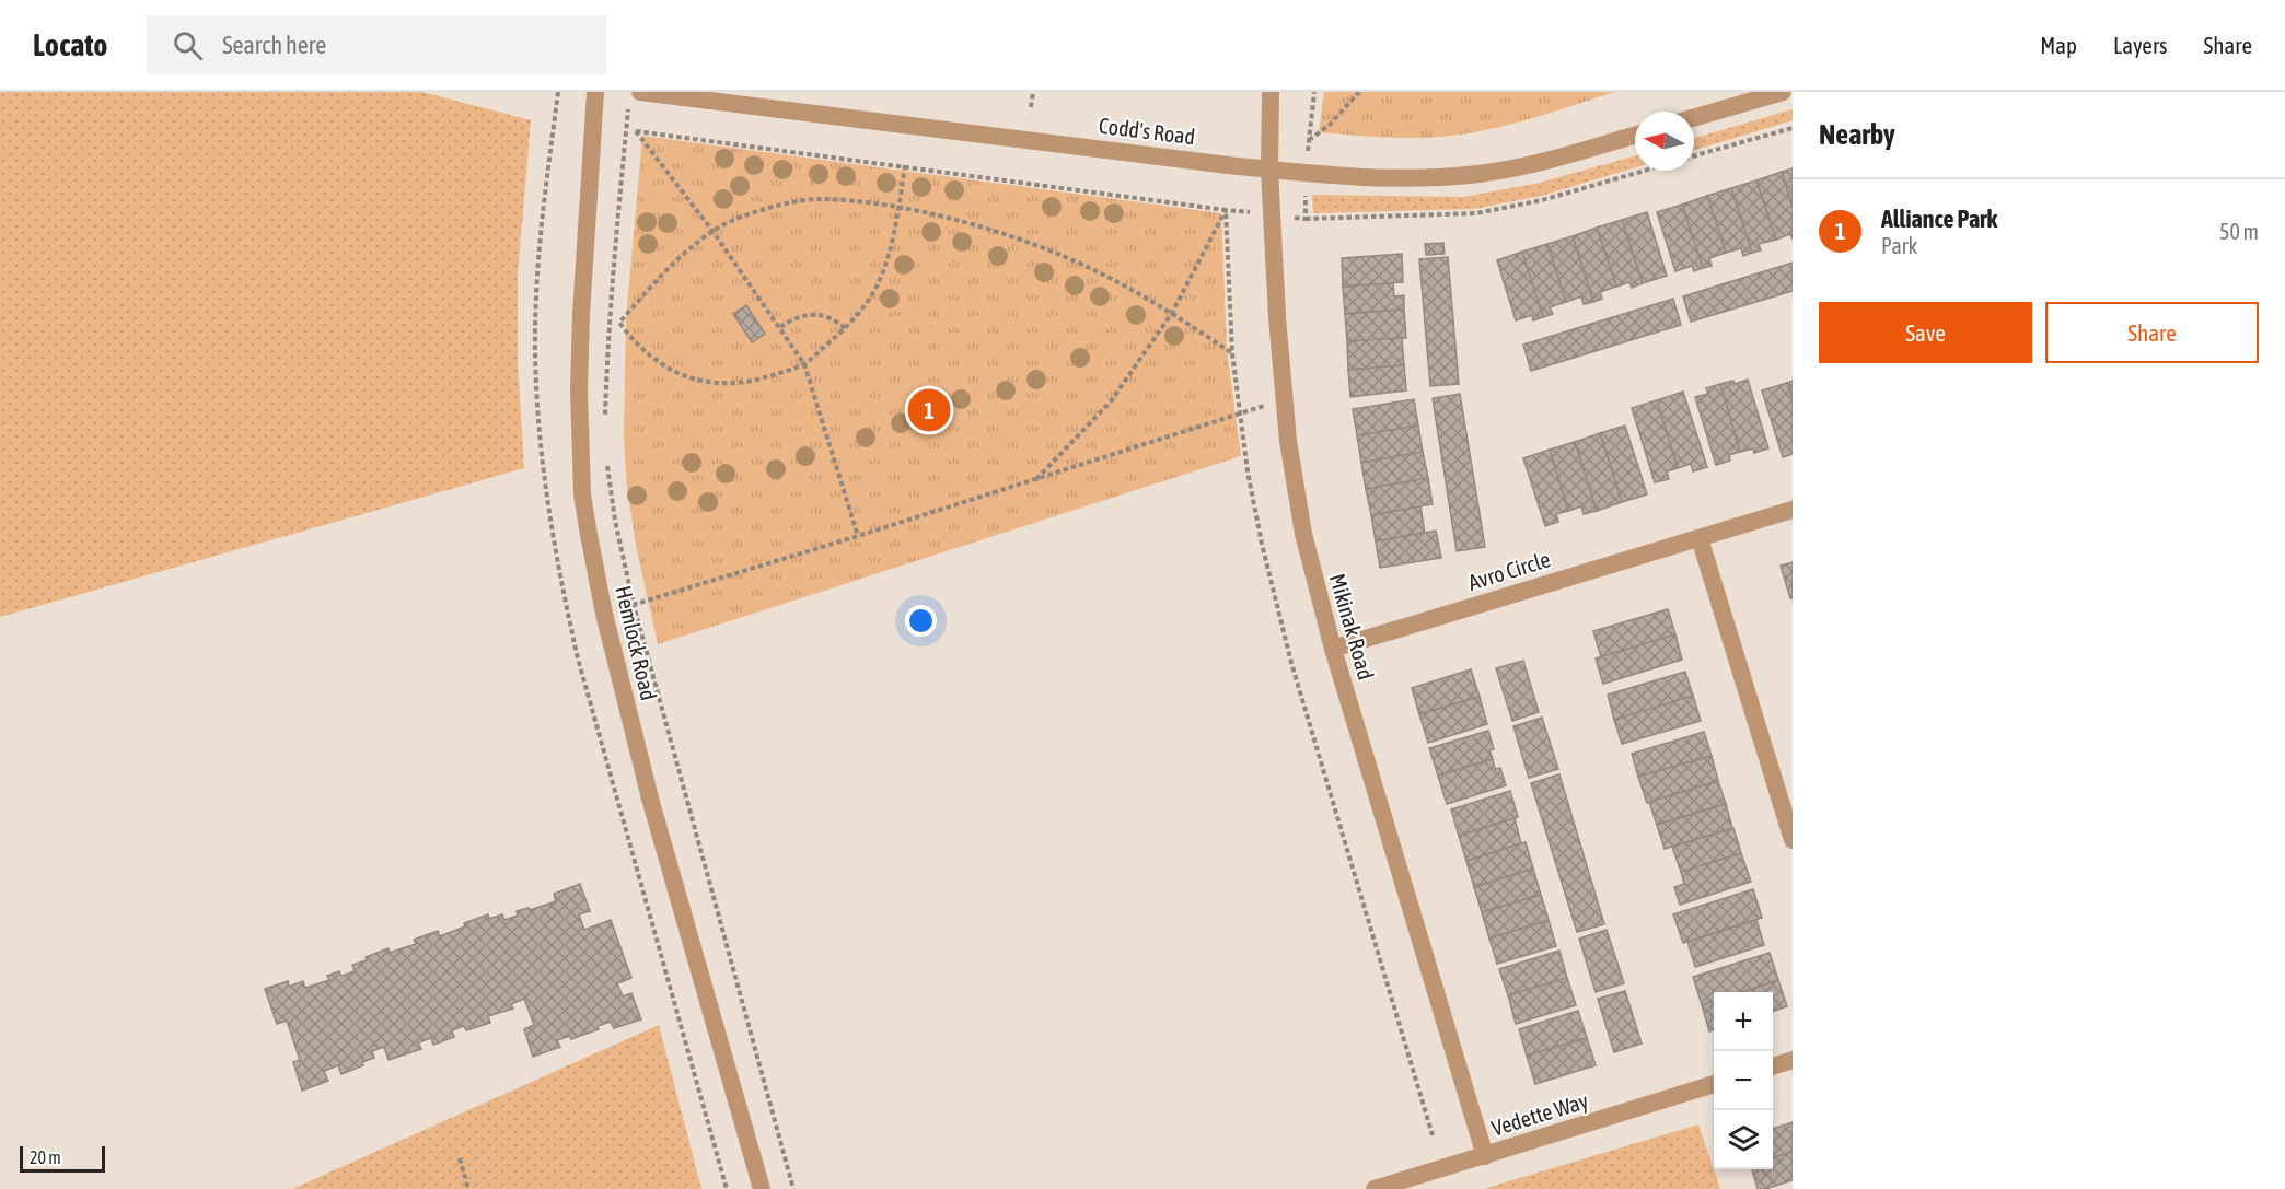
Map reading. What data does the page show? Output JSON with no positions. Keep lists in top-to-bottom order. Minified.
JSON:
{"streets":{"street":["Codd's Road","Avro Circle","Mikinak Road","Hemlock Road","Vedette Way"]},"crossings":[["Codd's Road","Mikinak Road"],["Avro Circle","Mikinak Road"],["Mikinak Road","Vedette Way"]],"scale_bar":"20 m","north":"left","page":{"header":"Locato","search":"Search here","nav":["Map","Layers","Share"],"heading":"Nearby","list":[{"mark":"1","name":"Alliance Park","note":"Park","value":"50 m"}],"buttons":["Save","Share"],"pins":"1","map_buttons":["+","−"],"scale":"20 m"}}
